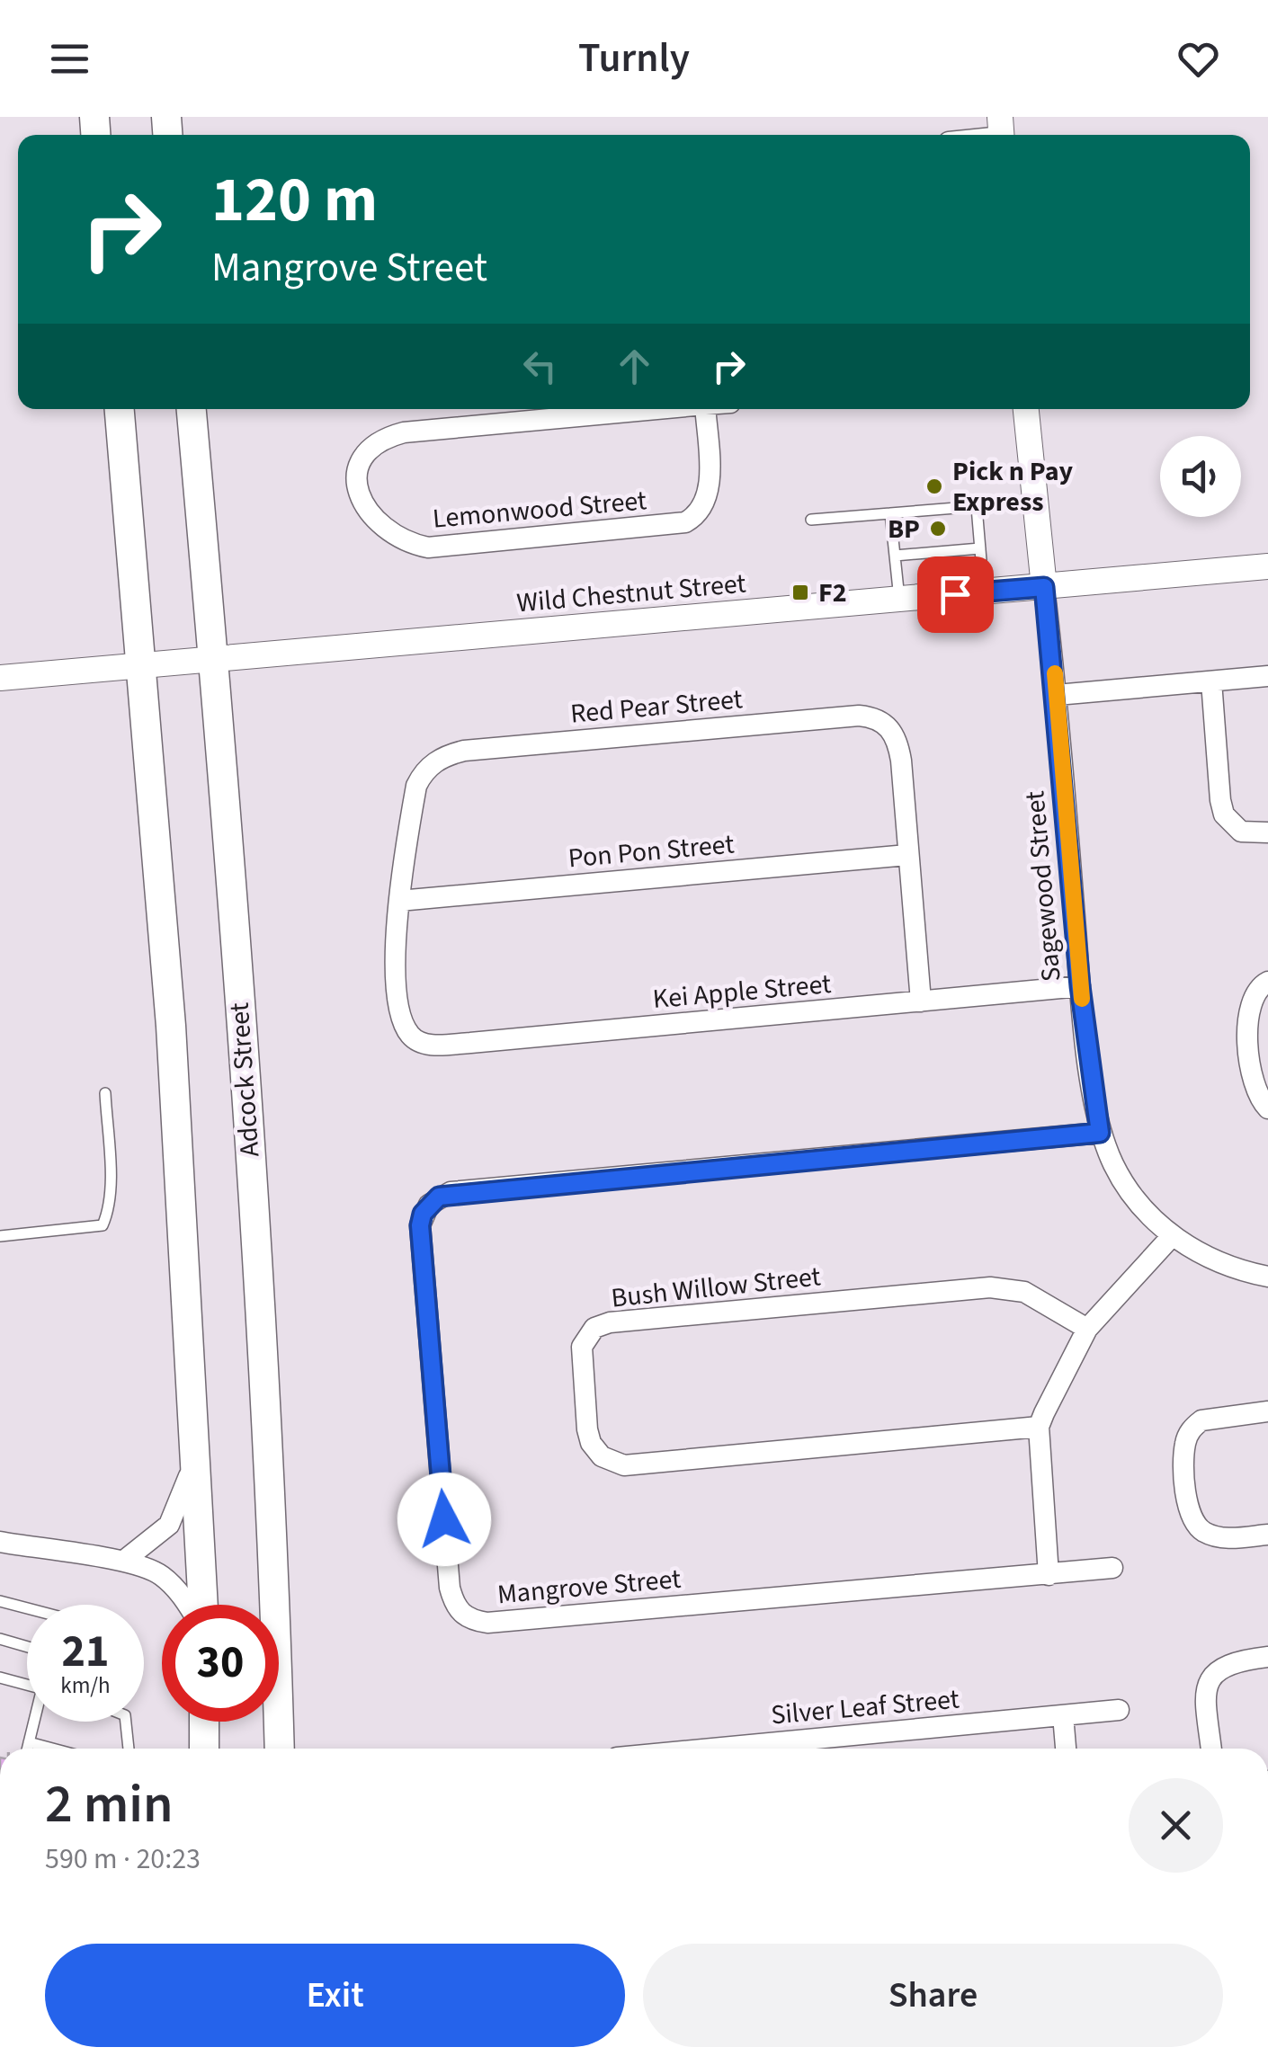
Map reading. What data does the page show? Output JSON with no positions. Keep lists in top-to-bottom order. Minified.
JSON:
{"streets":{"main road":["Adcock Street"],"street":["Lemonwood Street","Wild Chestnut Street","Red Pear Street","Pon Pon Street","Sagewood Street","Kei Apple Street","Bush Willow Street","Mangrove Street","Silver Leaf Street"]},"crossings":[["Wild Chestnut Street","Sagewood Street"],["Wild Chestnut Street","Adcock Street"],["Red Pear Street","Pon Pon Street"],["Red Pear Street","Kei Apple Street"],["Sagewood Street","Kei Apple Street"],["Sagewood Street","Mangrove Street"]],"places":{"other":["Pick n Pay Express","BP"],"transit":["F2"]},"page":{"header":"Turnly","turn":["120 m","Mangrove Street"],"speed":"21 km/h","limit":"30","heading":["2 min","590 m · 20:23"],"buttons":["Exit","Share"]}}
